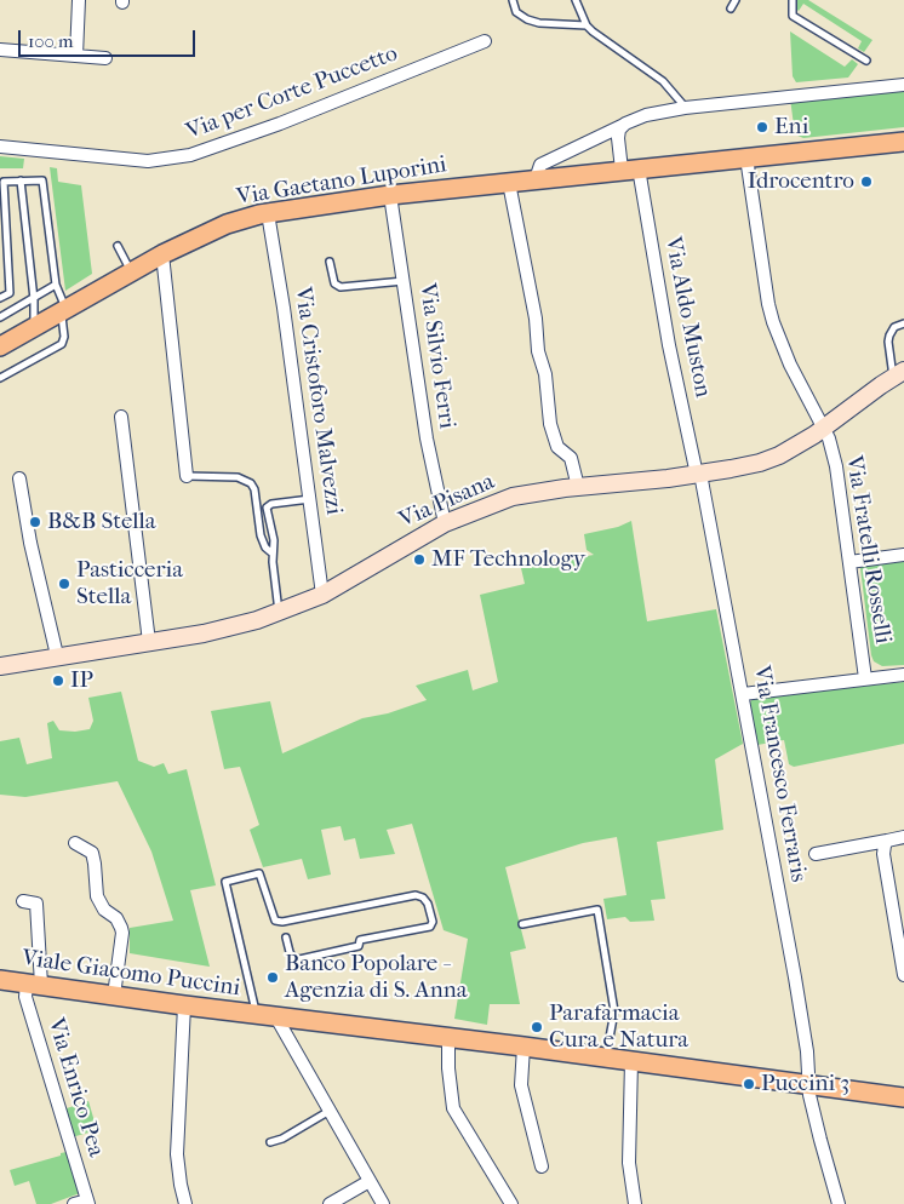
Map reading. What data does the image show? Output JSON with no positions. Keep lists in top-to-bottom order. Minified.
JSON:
{"streets":{"main road":["Via Gaetano Luporini","Via Pisana","Viale Giacomo Puccini"],"street":["Via per Corte Puccetto","Via Aldo Muston","Via Silvio Ferri","Via Cristoforo Malvezzi","Via Fratelli Rosselli","Via Francesco Ferraris","Via Enrico Pea"]},"crossings":[["Via Gaetano Luporini","Via Aldo Muston"],["Via Gaetano Luporini","Via Silvio Ferri"],["Via Gaetano Luporini","Via Cristoforo Malvezzi"],["Via Gaetano Luporini","Via Fratelli Rosselli"],["Via Aldo Muston","Via Pisana"],["Via Aldo Muston","Via Francesco Ferraris"],["Via Silvio Ferri","Via Pisana"],["Via Cristoforo Malvezzi","Via Pisana"],["Via Pisana","Via Fratelli Rosselli"],["Via Pisana","Via Francesco Ferraris"],["Via Francesco Ferraris","Viale Giacomo Puccini"],["Viale Giacomo Puccini","Via Enrico Pea"]],"places":["Eni","Idrocentro","B&B Stella","MF Technology","Pasticceria Stella","IP","Banco Popolare - Agenzia di S. Anna","Parafarmacia Cura e Natura","Puccini 3"],"scale_bar":"100 m"}
